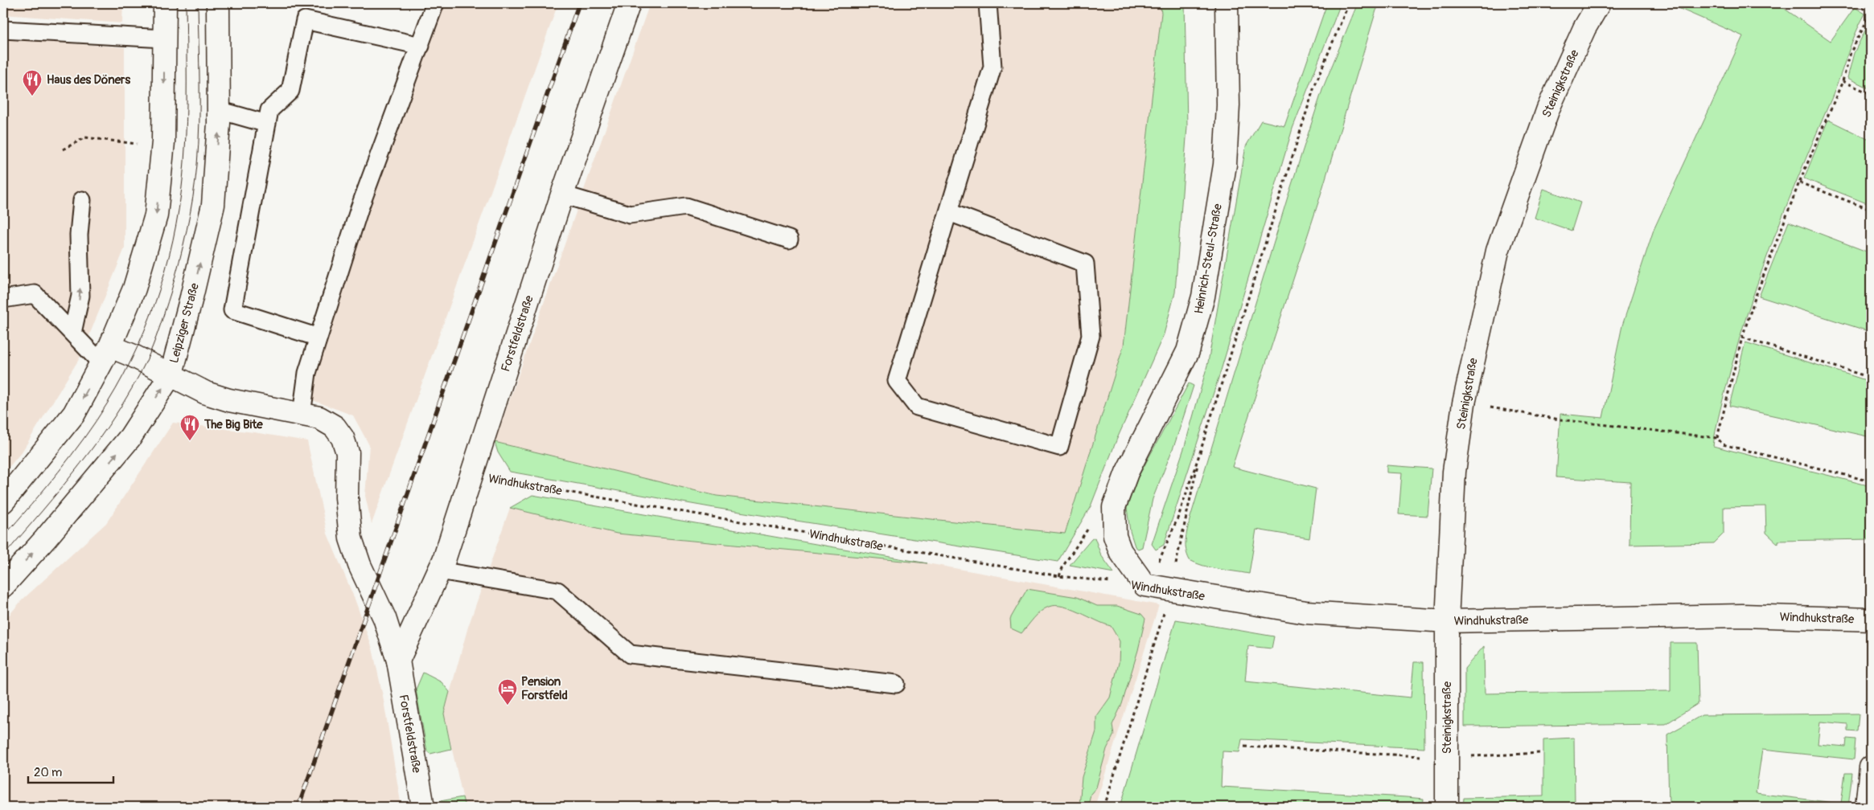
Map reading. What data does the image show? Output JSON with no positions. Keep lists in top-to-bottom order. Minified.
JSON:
{"streets":{"street":["Steinigkstraße","Heinrich-Steul-Straße","Leipziger Straße","Forstfeldstraße","Windhukstraße"]},"crossings":[["Steinigkstraße","Windhukstraße"],["Heinrich-Steul-Straße","Windhukstraße"],["Leipziger Straße","Forstfeldstraße"],["Forstfeldstraße","Windhukstraße"]],"places":{"restaurant":["Haus des Döners","The Big Bite"],"hotel":["Pension Forstfeld"]},"scale_bar":"20 m"}
